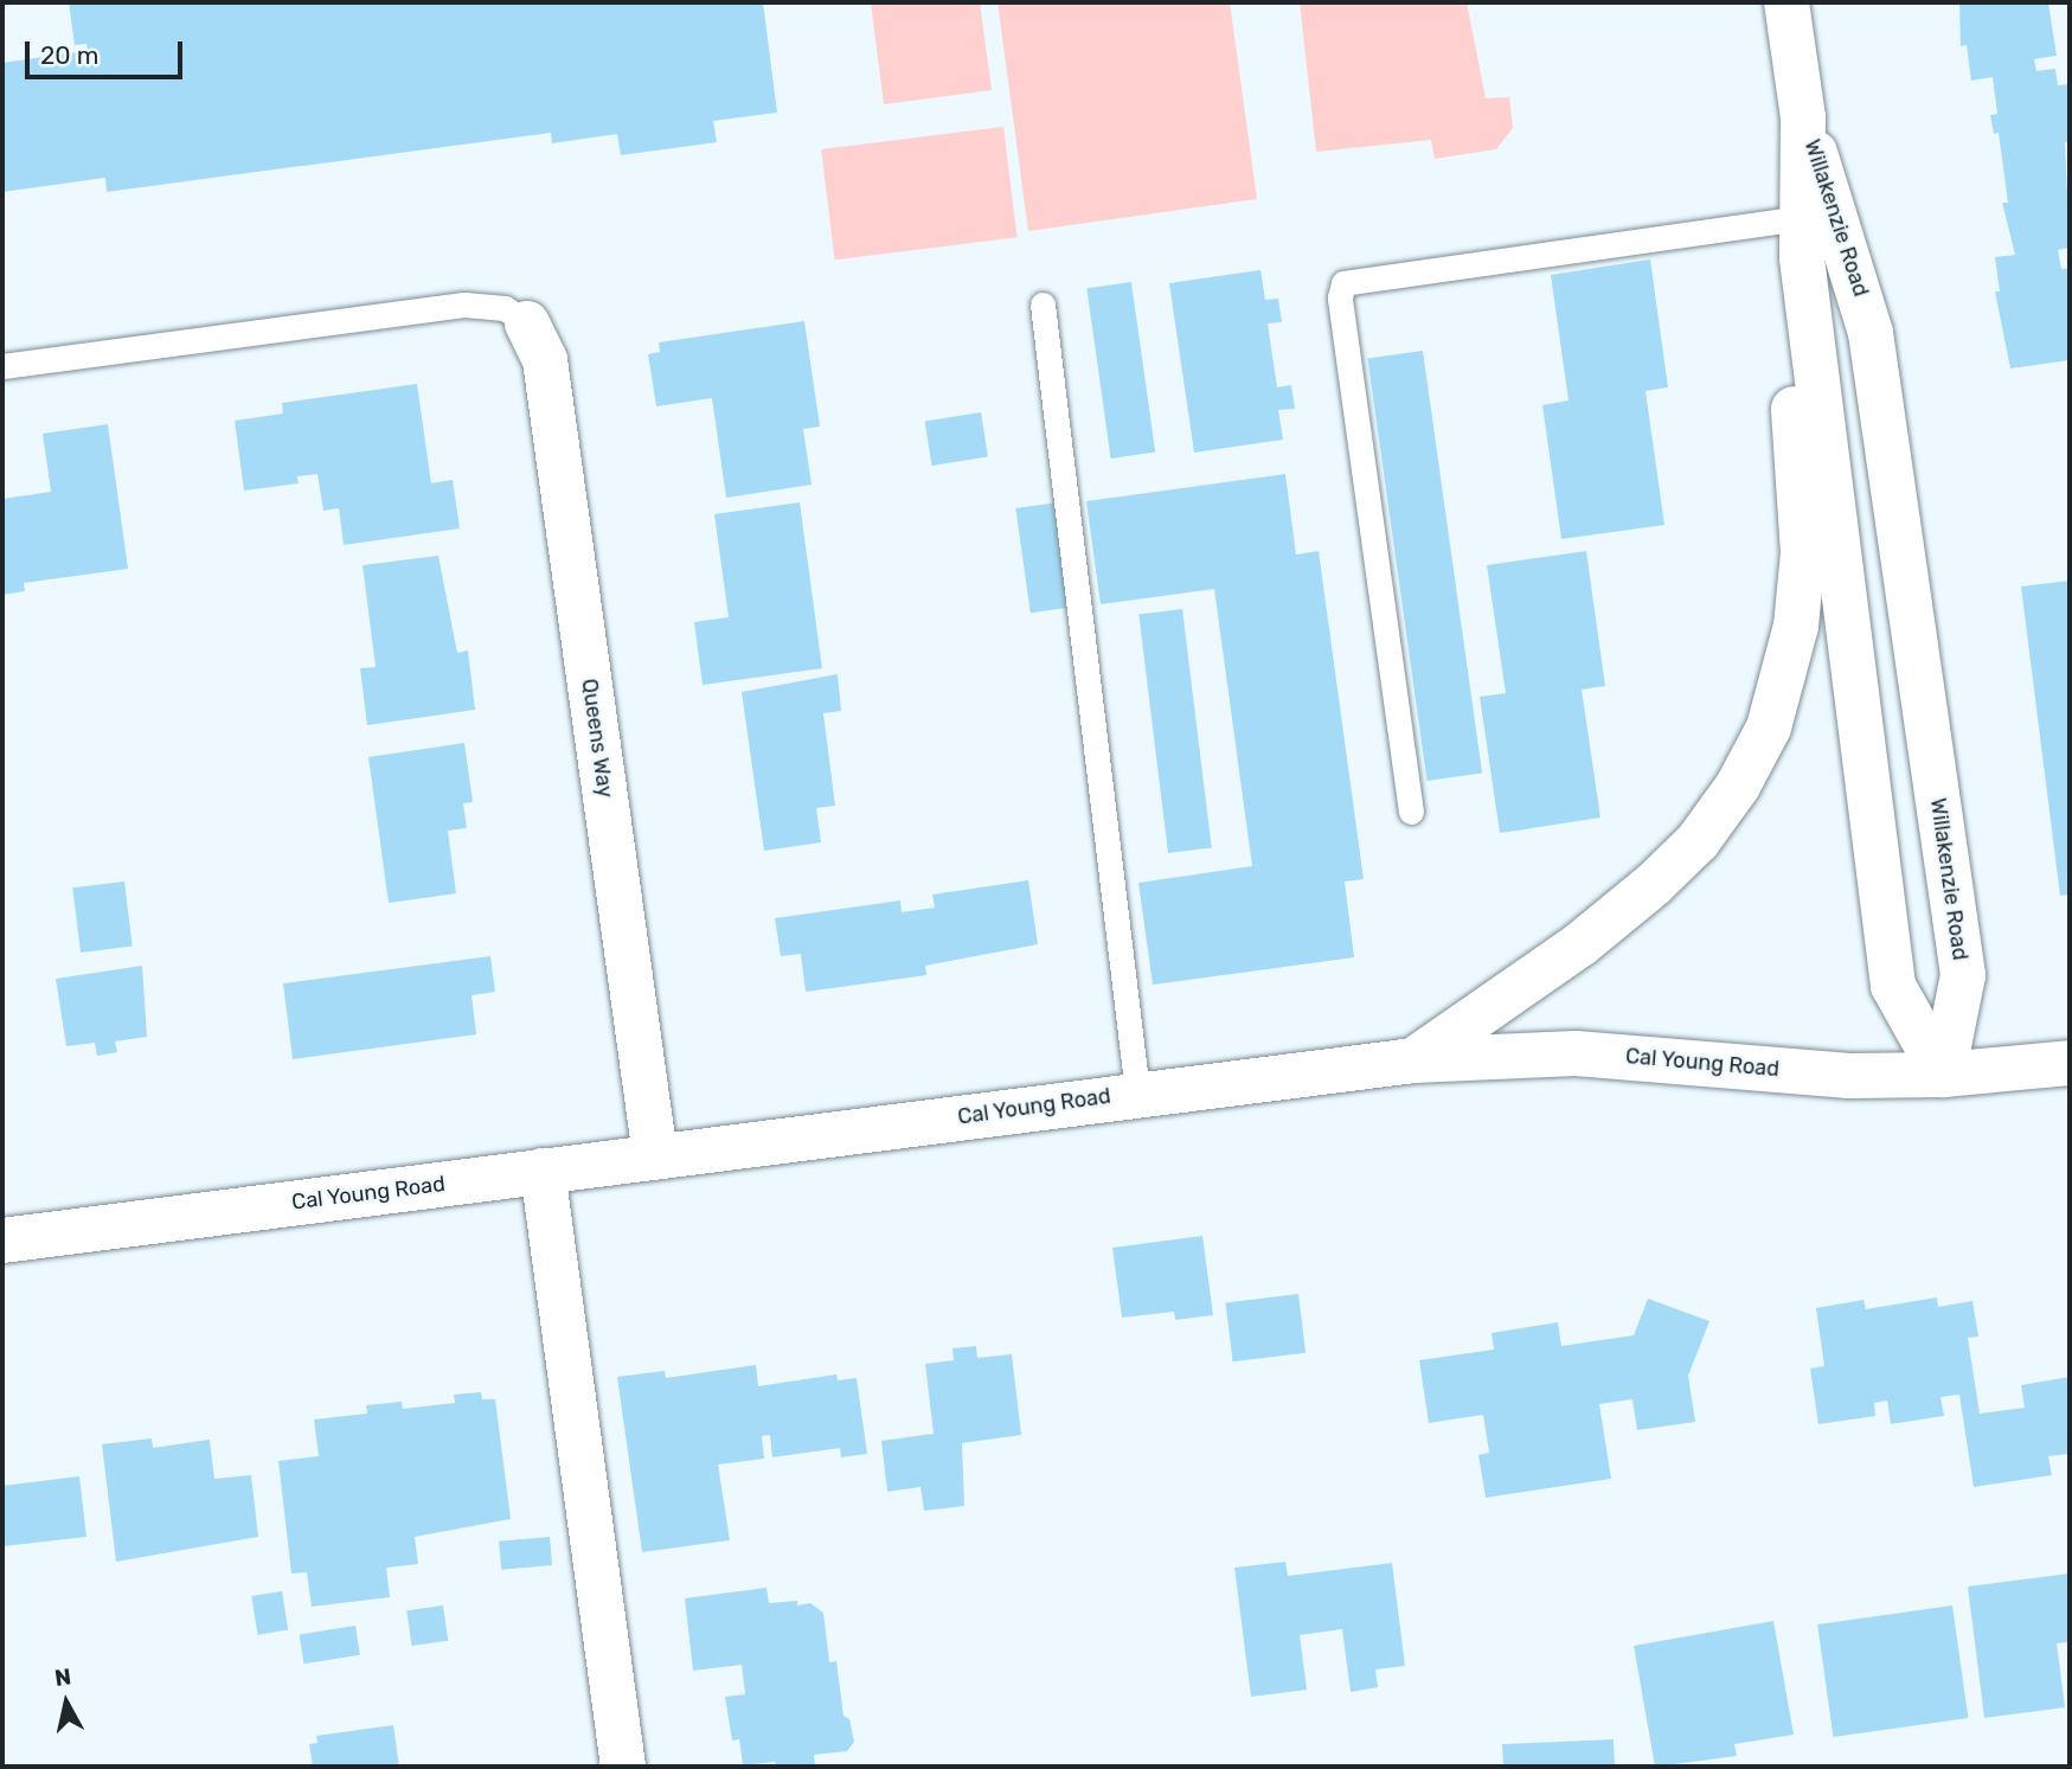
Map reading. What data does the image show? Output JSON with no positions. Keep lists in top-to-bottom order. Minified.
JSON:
{"streets":{"street":["Willakenzie Road","Queens Way","Cal Young Road"]},"crossings":[["Willakenzie Road","Cal Young Road"],["Queens Way","Cal Young Road"]],"scale_bar":"20 m","north":"top"}
